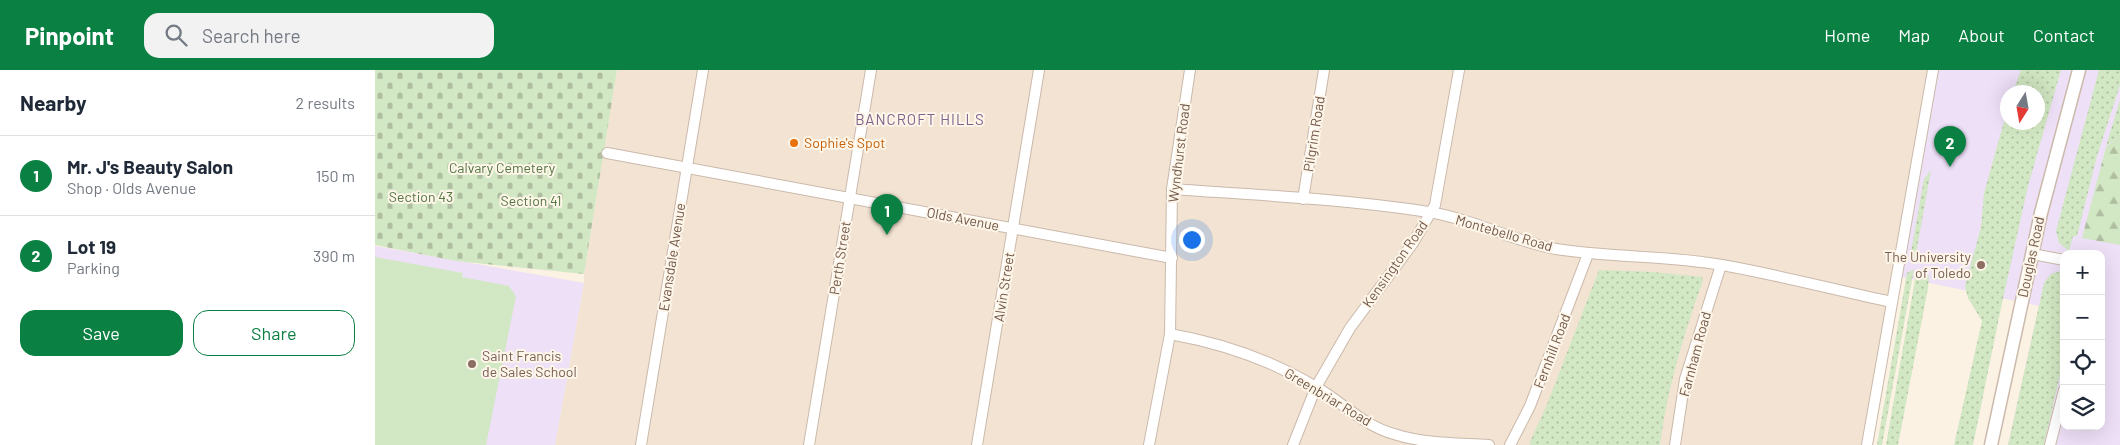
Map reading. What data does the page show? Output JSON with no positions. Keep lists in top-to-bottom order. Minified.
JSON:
{"streets":{"street":["Pilgrim Road","Wyndhurst Road","Olds Avenue","Montebello Road","Evansdale Avenue","Douglas Road","Perth Street","Kensington Road","Alvin Street","Fernhill Road","Farnham Road","Greenbriar Road"]},"crossings":[["Pilgrim Road","Montebello Road"],["Wyndhurst Road","Olds Avenue"],["Wyndhurst Road","Montebello Road"],["Wyndhurst Road","Greenbriar Road"],["Olds Avenue","Evansdale Avenue"],["Olds Avenue","Perth Street"],["Olds Avenue","Alvin Street"],["Montebello Road","Kensington Road"],["Montebello Road","Fernhill Road"],["Montebello Road","Farnham Road"],["Kensington Road","Greenbriar Road"]],"districts":["BANCROFT HILLS"],"parks":["Calvary Cemetery","Section 43","Section 41"],"places":["Sophie's Spot","The University of Toledo","Saint Francis de Sales School"],"north":"bottom","page":{"header":"Pinpoint","search":"Search here","nav":["Home","Map","About","Contact"],"heading":["Nearby","2 results"],"pins":["2","1"],"list":[{"mark":"1","name":"Mr. J's Beauty Salon","note":"Shop · Olds Avenue","value":"150 m"},{"mark":"2","name":"Lot 19","note":"Parking","value":"390 m"}],"map_buttons":["+","−"],"buttons":["Save","Share"]}}
